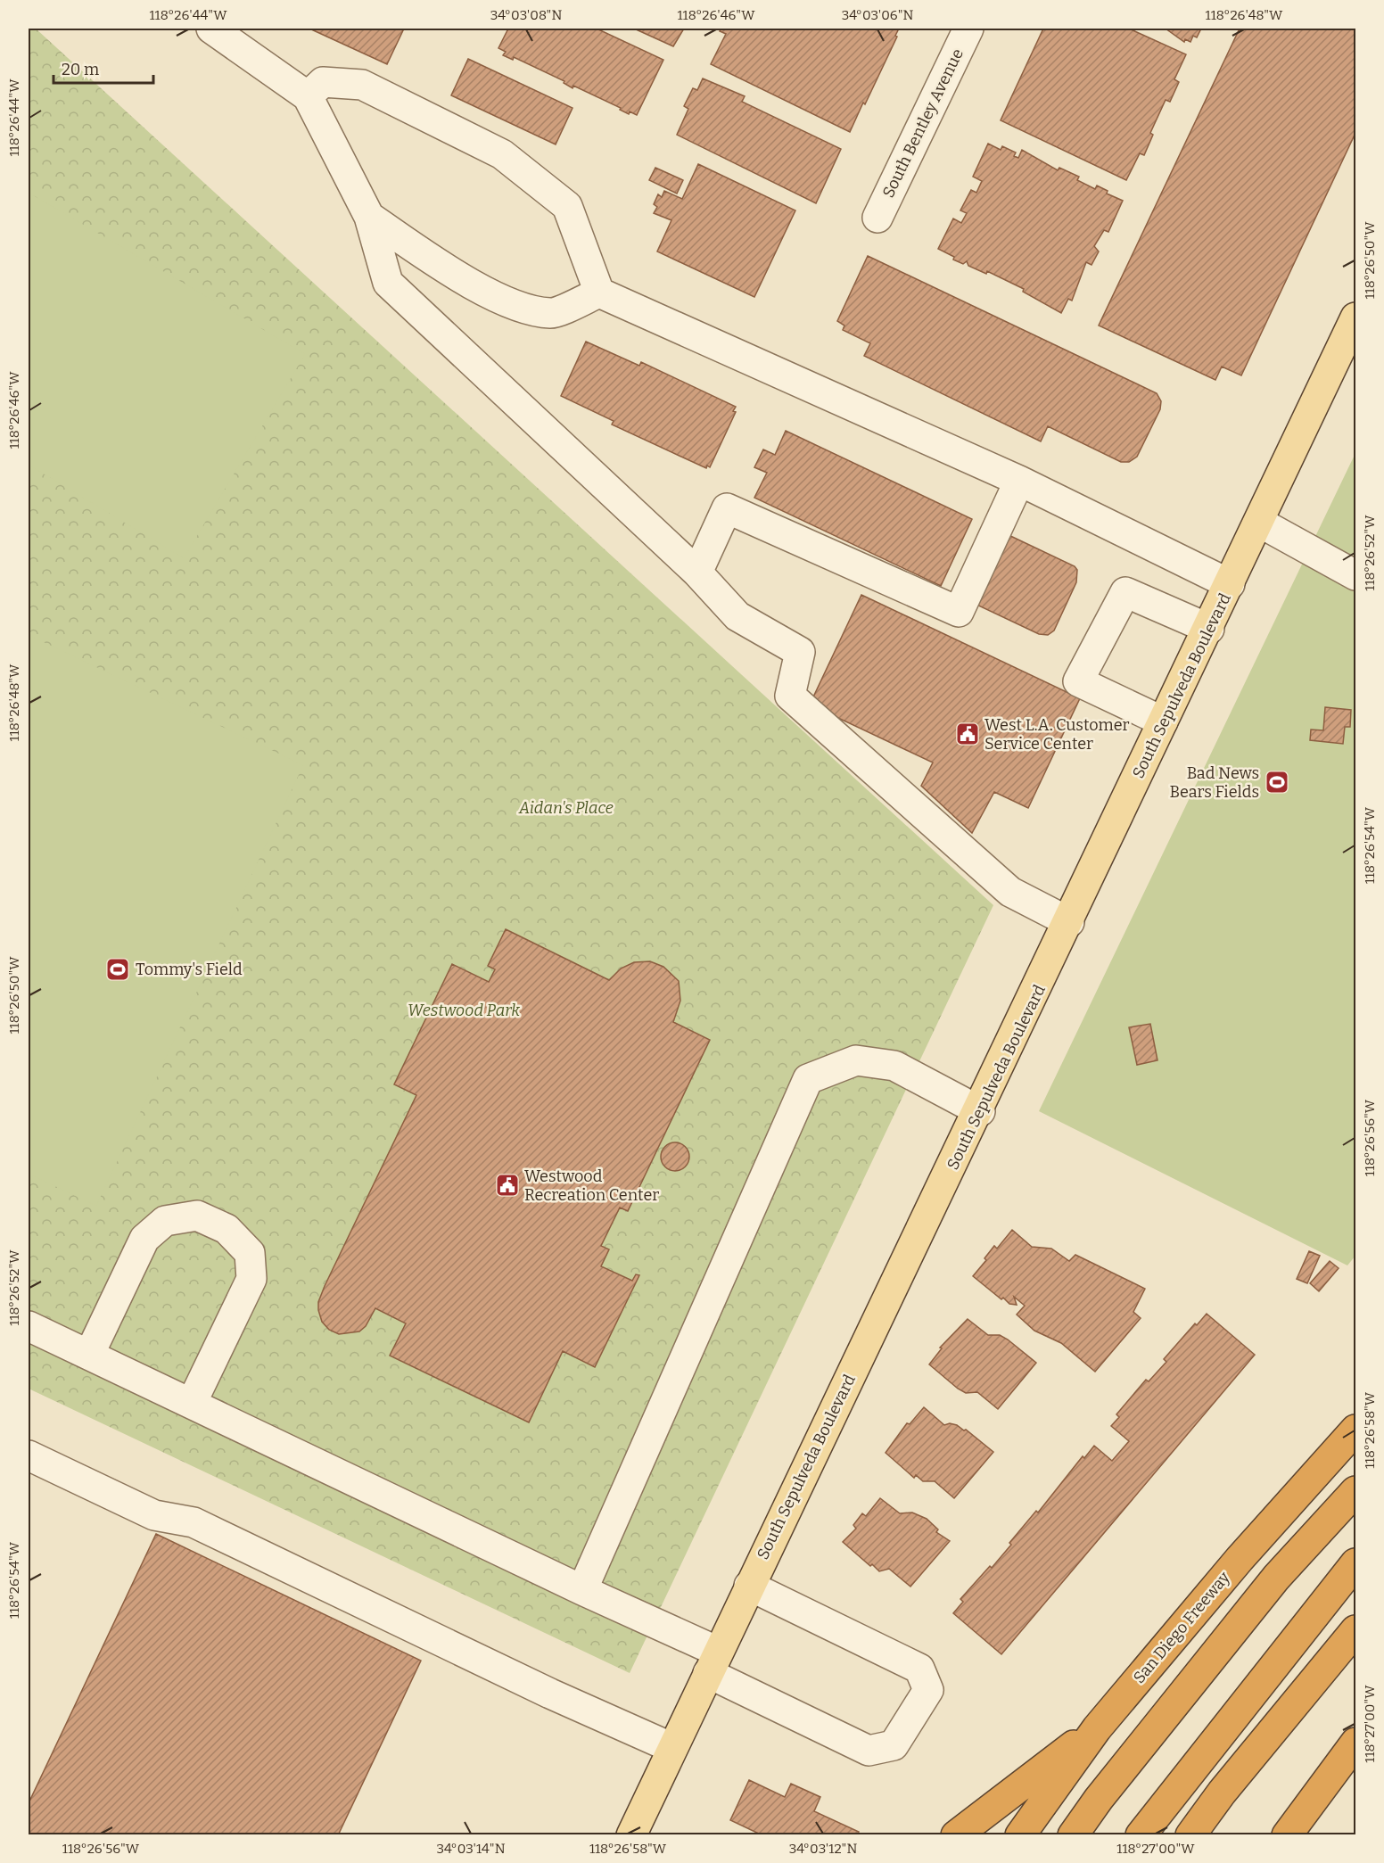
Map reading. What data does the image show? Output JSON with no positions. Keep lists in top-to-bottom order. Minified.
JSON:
{"streets":{"highway":["San Diego Freeway"],"main road":["South Sepulveda Boulevard"],"street":["South Bentley Avenue"]},"parks":["Aidan's Place","Westwood Park"],"places":{"public building":["West L.A. Customer Service Center","Westwood Recreation Center"],"sports":["Bad News Bears Fields","Tommy's Field"]},"scale_bar":"20 m","coordinates":["118°26'44\"W","34°03'08\"N","118°26'46\"W","34°03'06\"N","118°26'48\"W","118°26'50\"W","118°26'52\"W","118°26'54\"W","118°26'56\"W","118°26'58\"W","118°27'00\"W","34°03'14\"N","34°03'12\"N"]}
